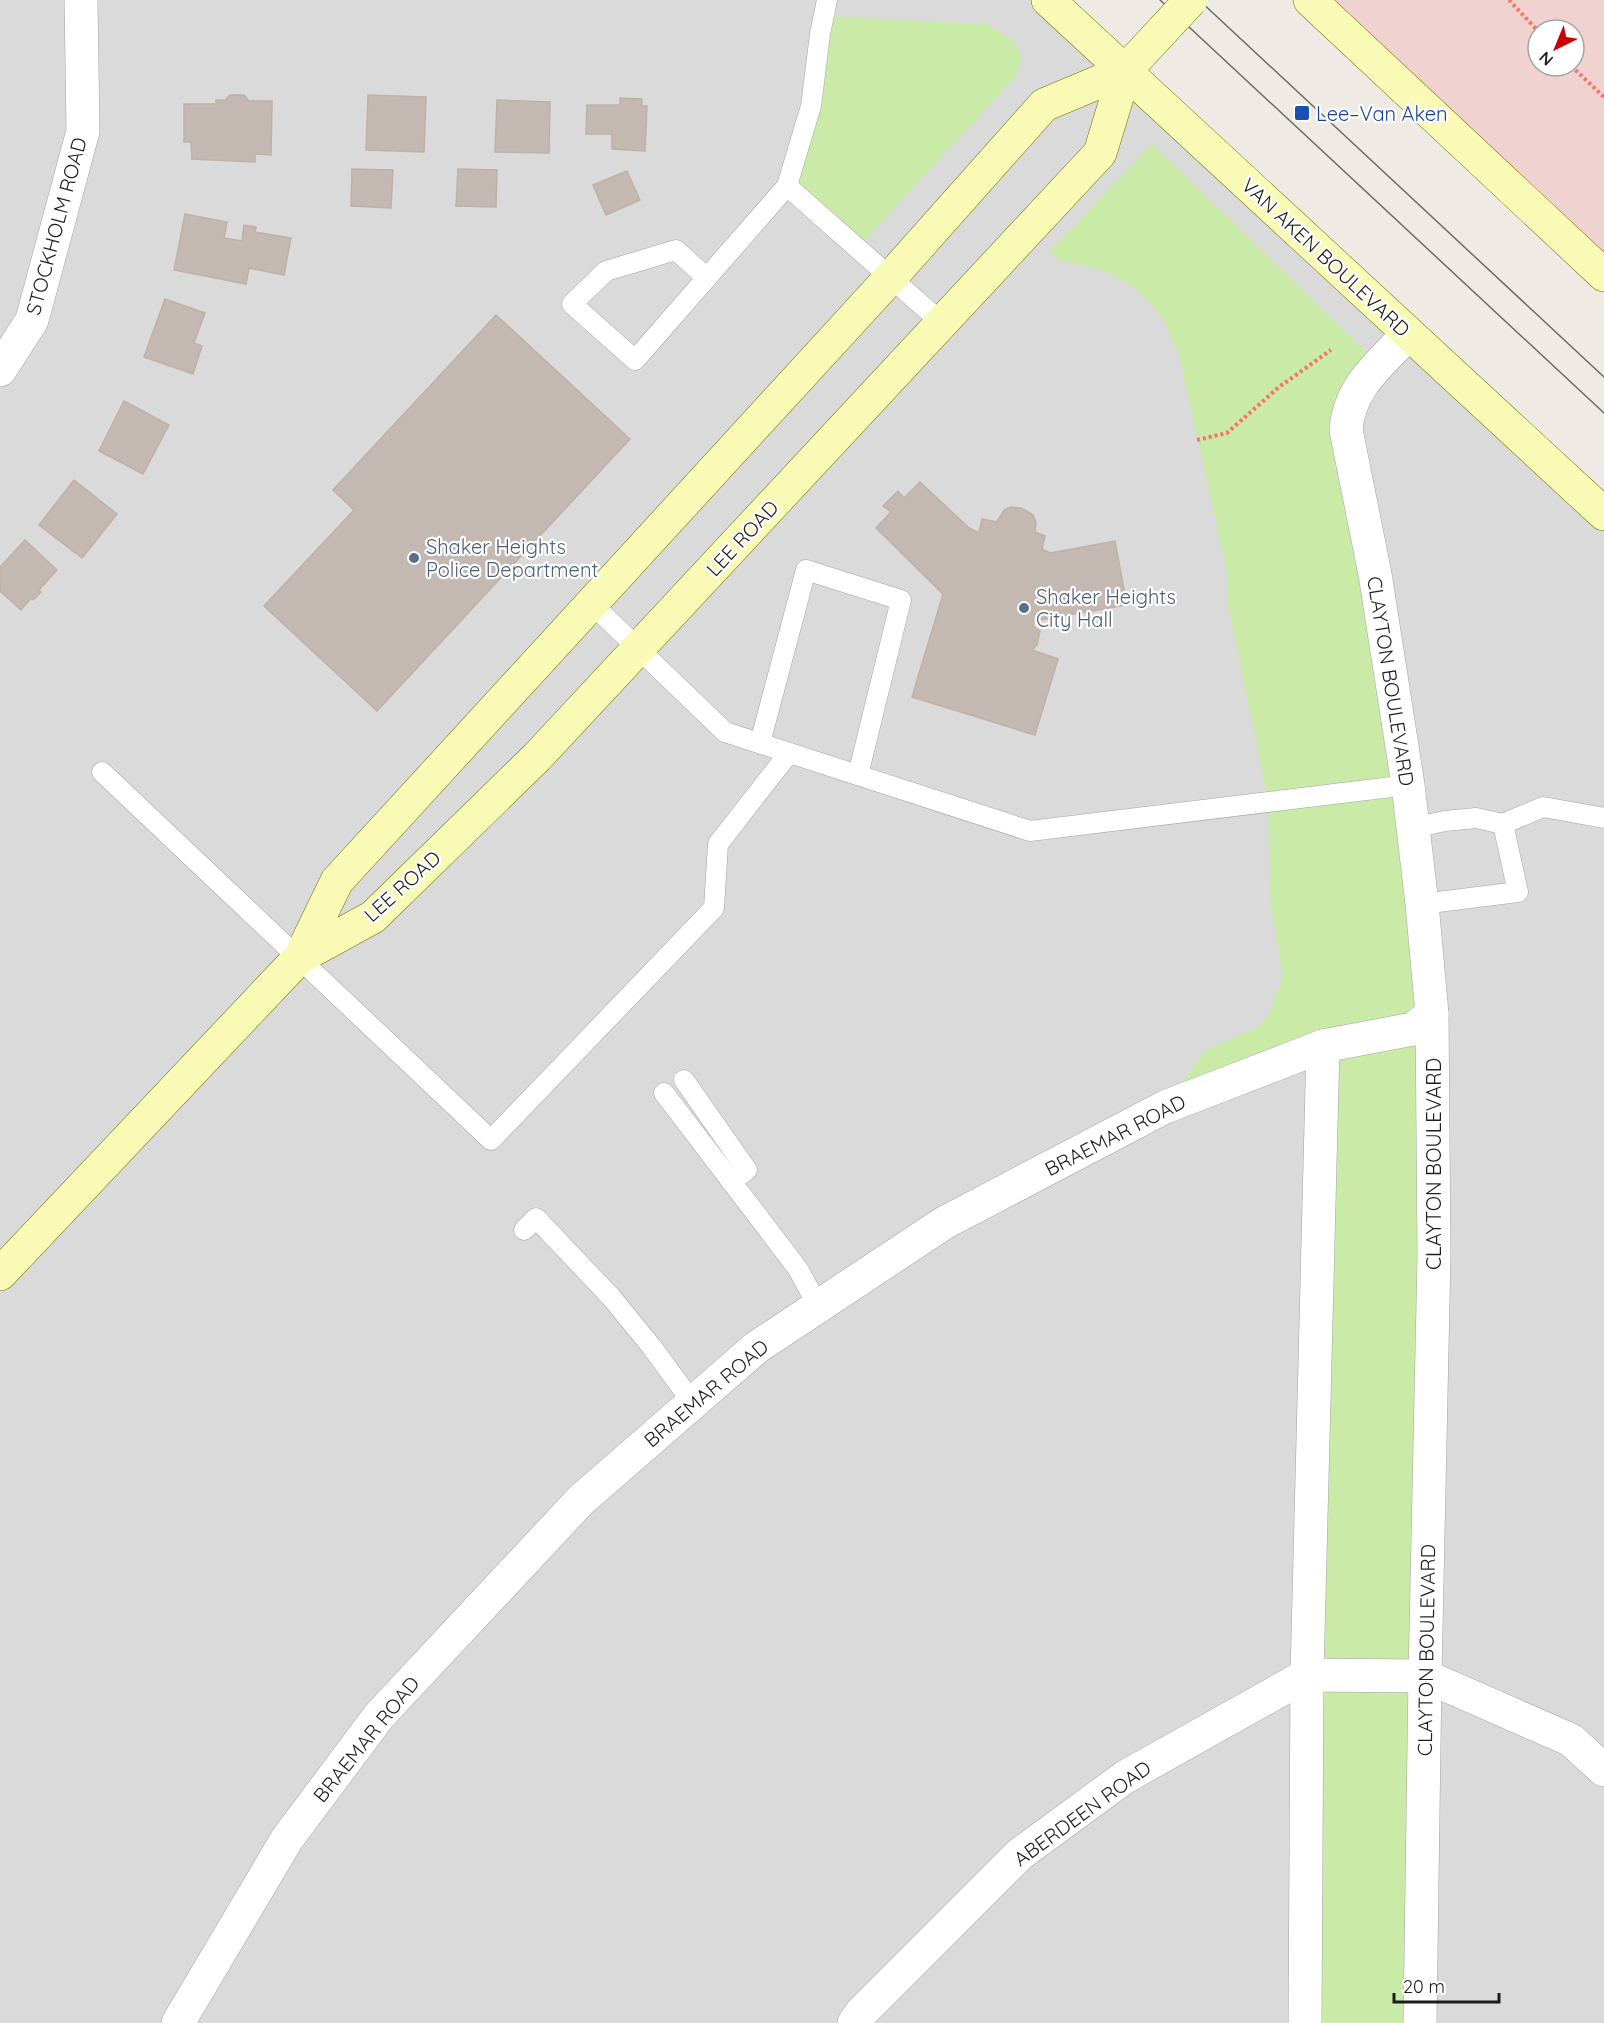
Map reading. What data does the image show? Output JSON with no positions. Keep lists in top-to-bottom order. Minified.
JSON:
{"streets":{"main road":["VAN AKEN BOULEVARD","LEE ROAD"],"street":["STOCKHOLM ROAD","CLAYTON BOULEVARD","BRAEMAR ROAD","ABERDEEN ROAD"]},"crossings":[["VAN AKEN BOULEVARD","LEE ROAD"],["VAN AKEN BOULEVARD","CLAYTON BOULEVARD"],["CLAYTON BOULEVARD","BRAEMAR ROAD"],["CLAYTON BOULEVARD","ABERDEEN ROAD"]],"places":{"transit":["Lee–Van Aken"],"other":["Shaker Heights Police Department","Shaker Heights City Hall"]},"scale_bar":"20 m","north":"bottom left"}
